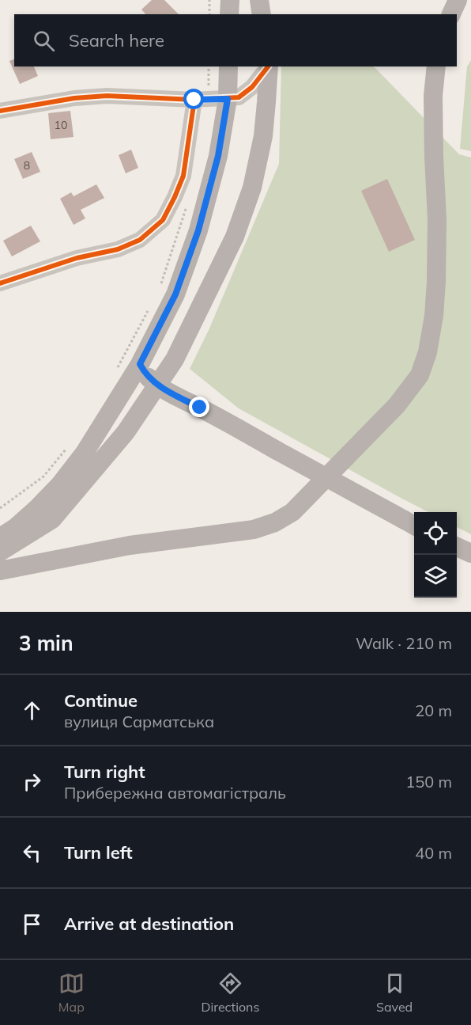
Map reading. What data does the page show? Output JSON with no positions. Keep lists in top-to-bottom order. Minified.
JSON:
{"house_numbers":["10","8"],"page":{"search":"Search here","heading":["3 min","Walk · 210 m"],"list":[["Continue","вулиця Сарматська","20 m"],["Turn right","Прибережна автомагістраль","150 m"],["Turn left","40 m"],"Arrive at destination"],"nav":["Map","Directions","Saved"]}}
